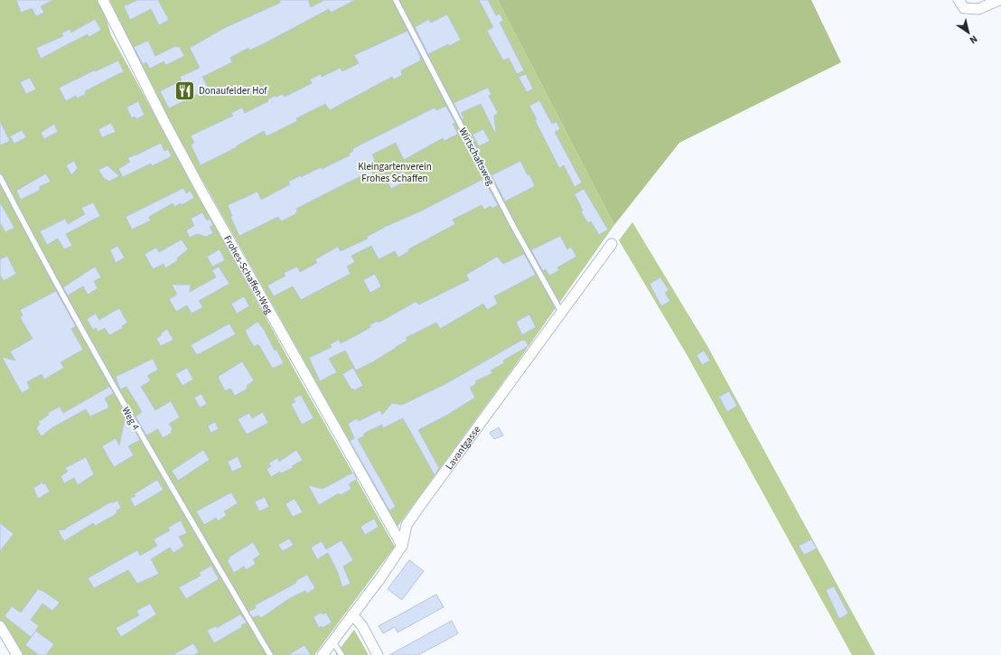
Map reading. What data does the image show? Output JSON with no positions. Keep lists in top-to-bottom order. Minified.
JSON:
{"streets":{"street":["Frohes-Schaffen-Weg","Lavantgasse"],"lane":["Wirtschaftsweg","Weg 4"]},"crossings":[["Wirtschaftsweg","Lavantgasse"],["Frohes-Schaffen-Weg","Lavantgasse"]],"parks":["Kleingartenverein Frohes Schaffen"],"places":{"restaurant":["Donaufelder Hof"]},"north":"bottom right"}
